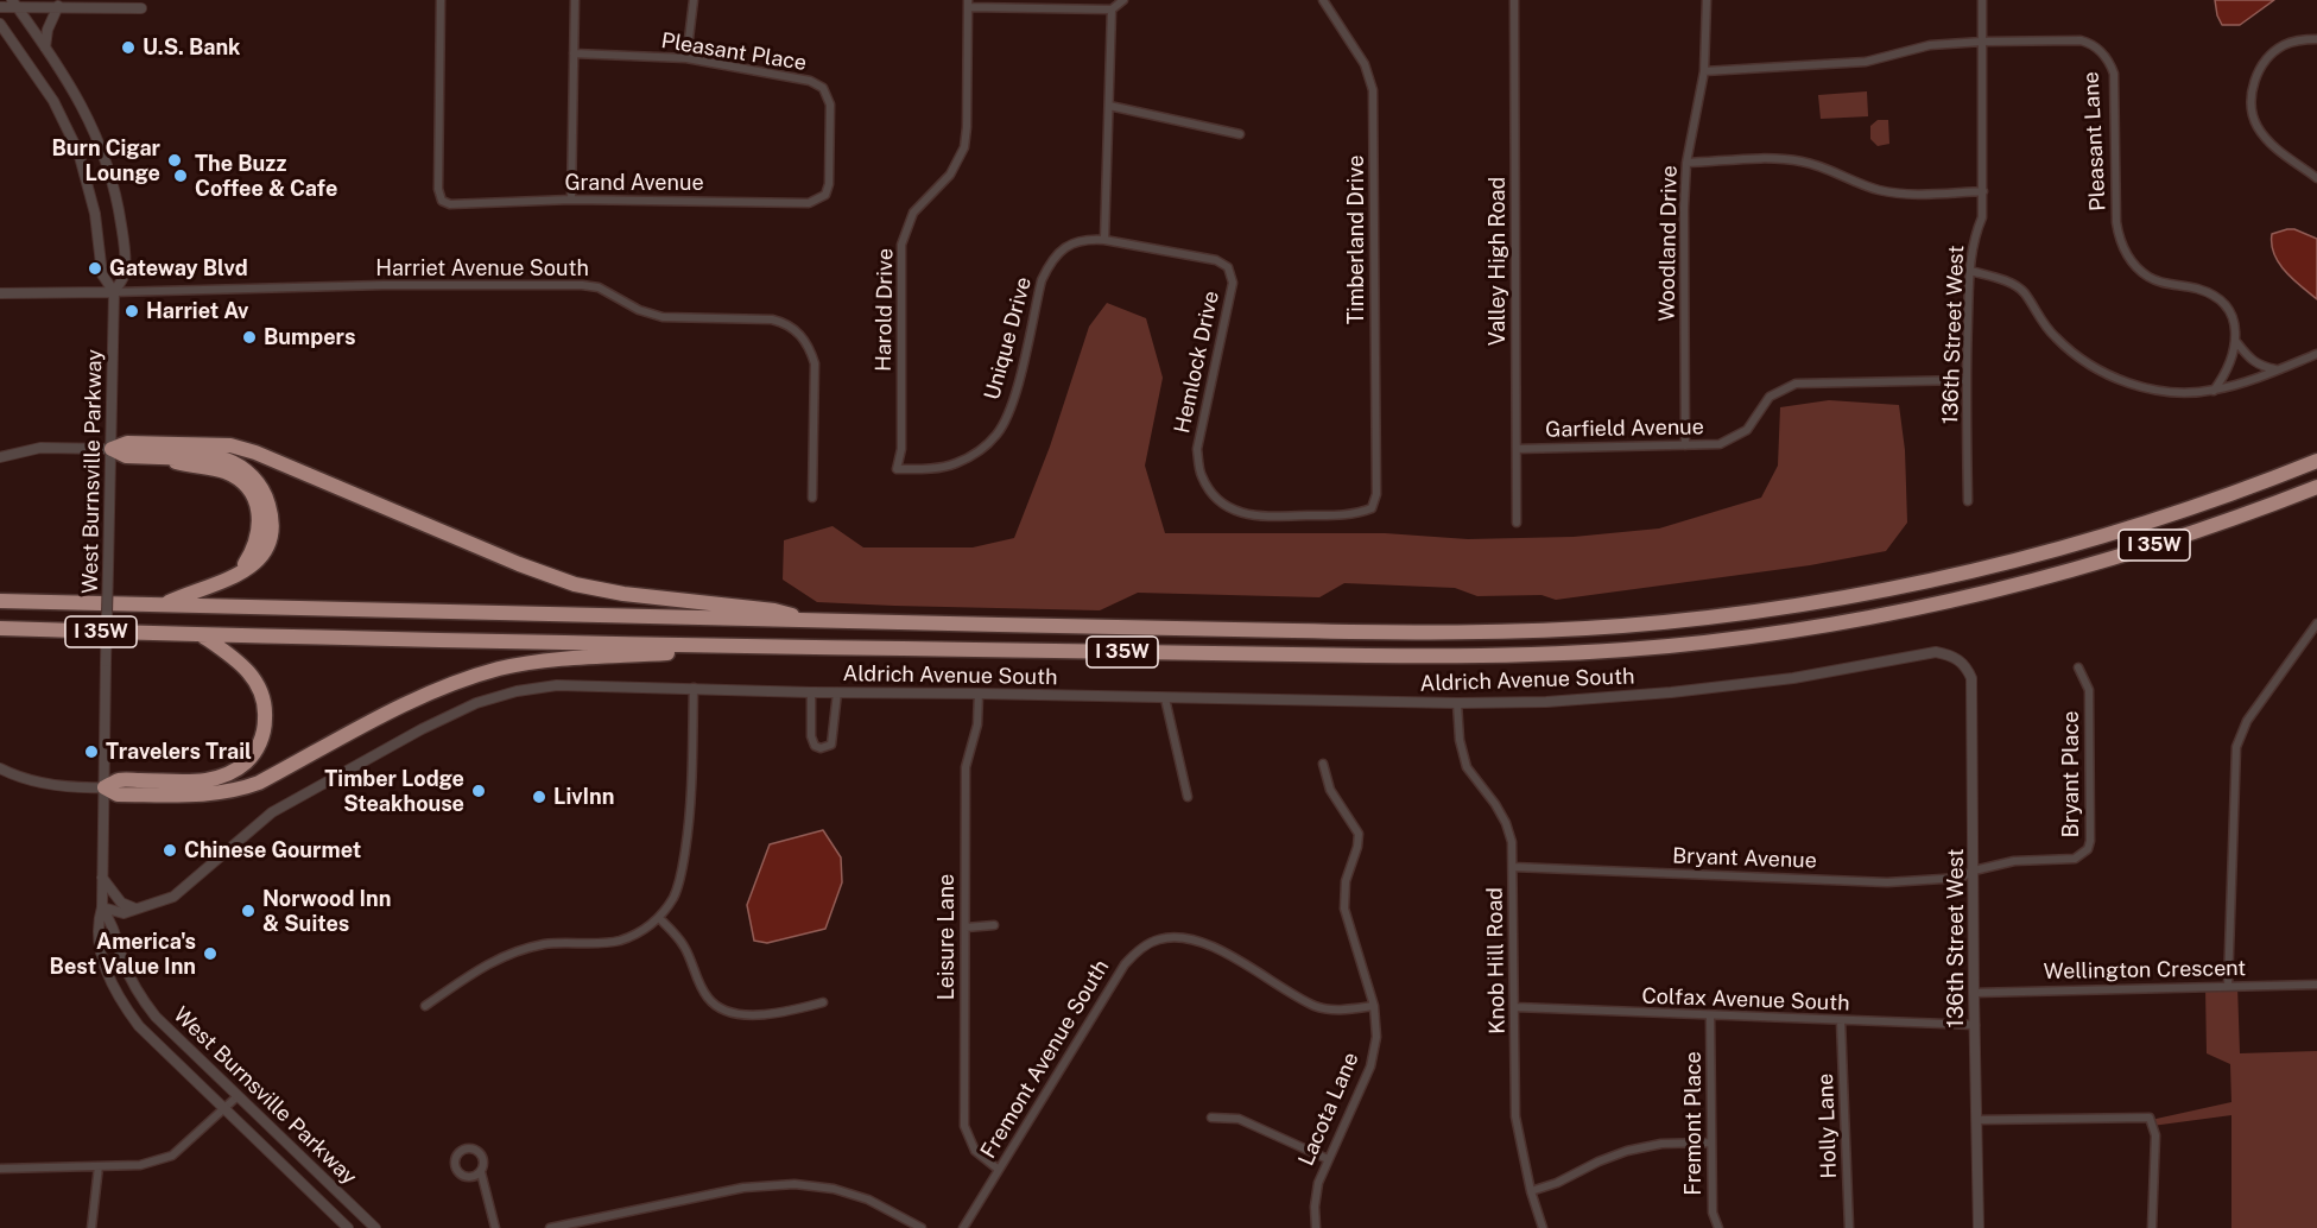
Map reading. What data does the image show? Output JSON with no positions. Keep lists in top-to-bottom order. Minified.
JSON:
{"streets":{"highway":["I 35W"],"street":["Pleasant Place","Pleasant Lane","Grand Avenue","Timberland Drive","Woodland Drive","Valley High Road","Harriet Avenue South","Harold Drive","136th Street West","Unique Drive","Hemlock Drive","Garfield Avenue","West Burnsville Parkway","Aldrich Avenue South","Bryant Place","Bryant Avenue","Leisure Lane","Knob Hill Road","Wellington Crescent","Colfax Avenue South","Fremont Avenue South","Lacota Lane","Fremont Place","Holly Lane"]},"crossings":[["Pleasant Place","Grand Avenue"],["Pleasant Lane","Woodland Drive"],["Pleasant Lane","136th Street West"],["Timberland Drive","Hemlock Drive"],["Woodland Drive","Garfield Avenue"],["Valley High Road","Garfield Avenue"],["Harriet Avenue South","West Burnsville Parkway"],["Harold Drive","Unique Drive"],["136th Street West","Garfield Avenue"],["136th Street West","Aldrich Avenue South"],["136th Street West","Bryant Place"],["136th Street West","Bryant Avenue"],["136th Street West","Wellington Crescent"],["136th Street West","Colfax Avenue South"],["Unique Drive","Hemlock Drive"],["West Burnsville Parkway","Aldrich Avenue South"],["Aldrich Avenue South","Leisure Lane"],["Aldrich Avenue South","Knob Hill Road"],["Bryant Place","Bryant Avenue"],["Bryant Avenue","Knob Hill Road"],["Leisure Lane","Fremont Avenue South"],["Knob Hill Road","Colfax Avenue South"],["Colfax Avenue South","Fremont Place"],["Colfax Avenue South","Holly Lane"],["Fremont Avenue South","Lacota Lane"]],"places":["U.S. Bank","Burn Cigar Lounge","The Buzz Coffee & Cafe","Gateway Blvd","Harriet Av","Bumpers","Travelers Trail","Timber Lodge Steakhouse","LivInn","Chinese Gourmet","Norwood Inn & Suites","America's Best Value Inn"]}
